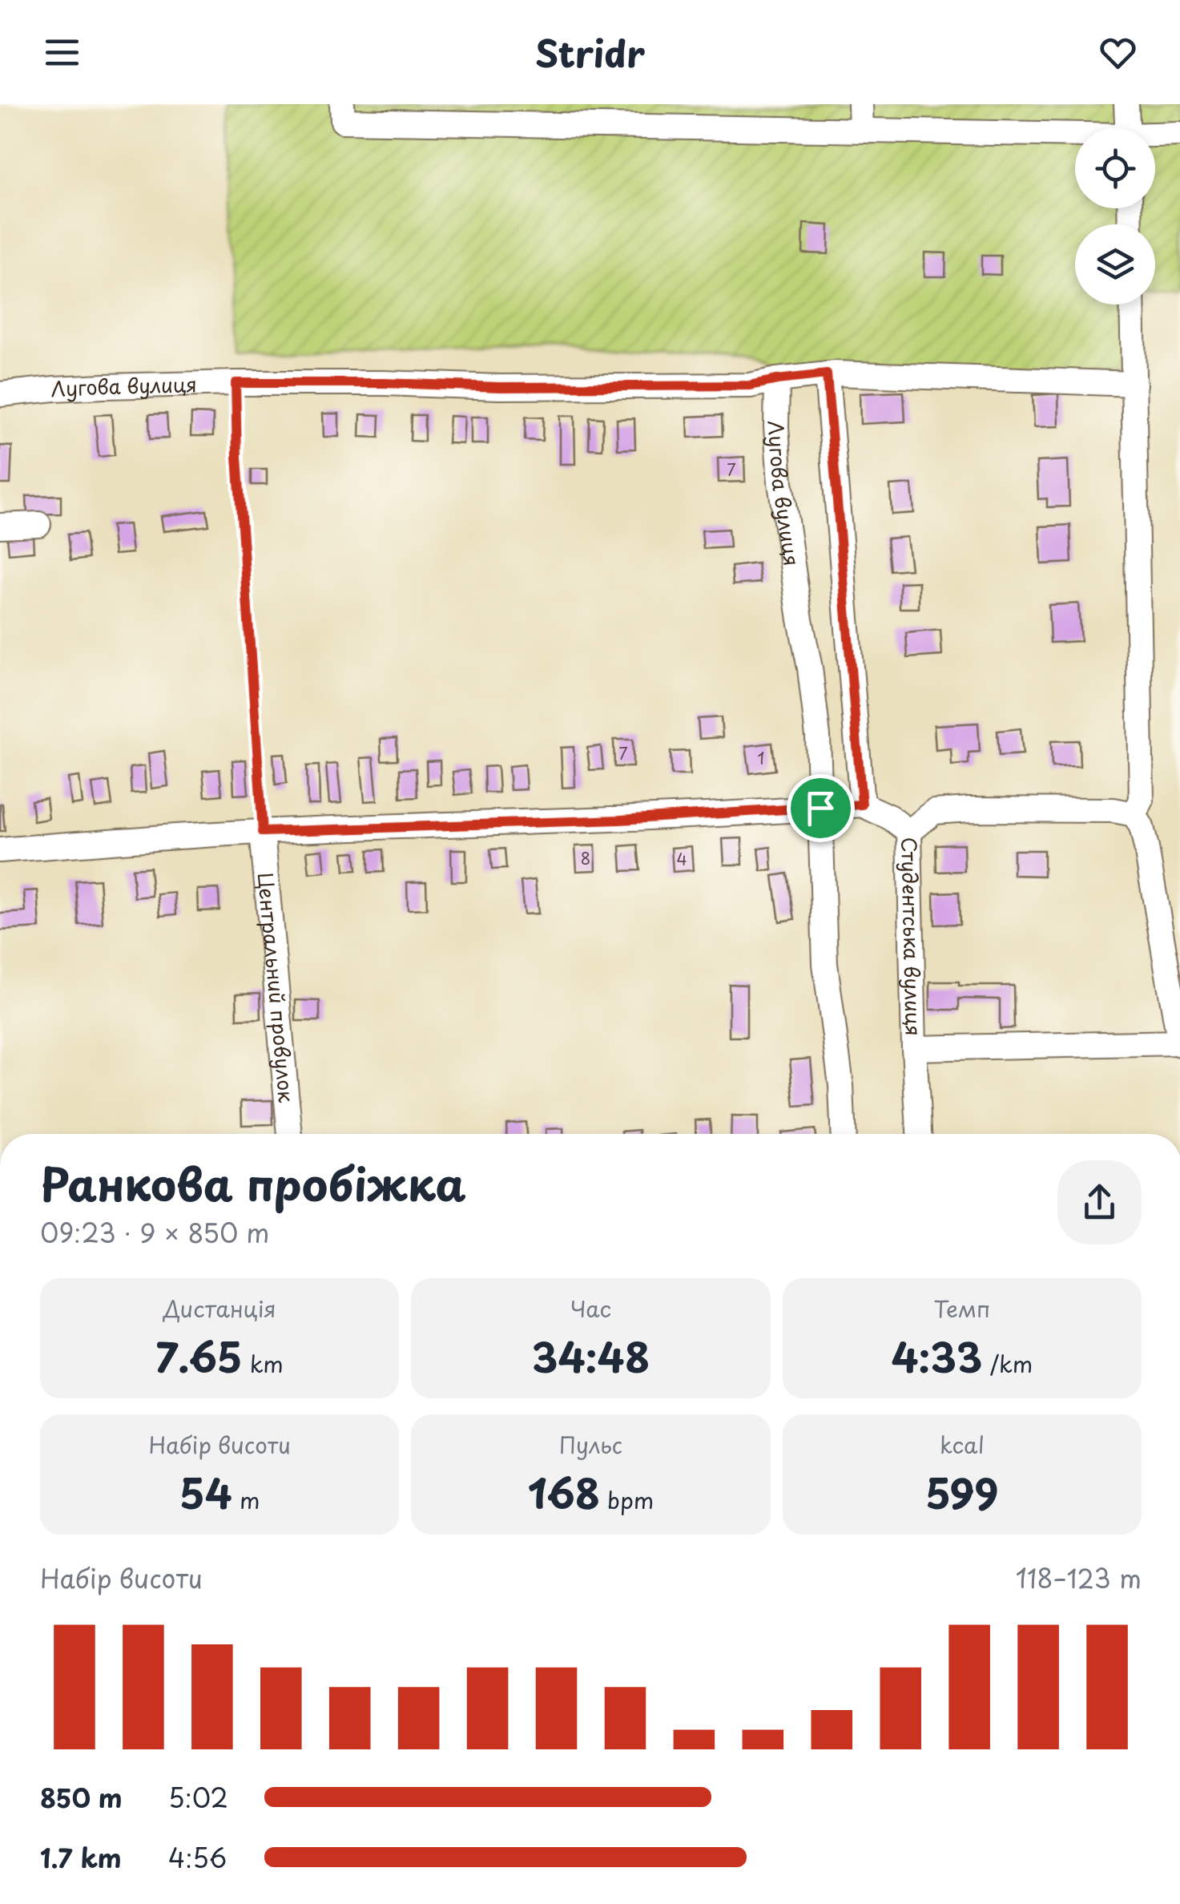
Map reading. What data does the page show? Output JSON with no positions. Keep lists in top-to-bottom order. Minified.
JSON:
{"streets":{"street":["Лугова вулиця","Студентська вулиця","Центральний провулок"]},"house_numbers":["7","7","1","8","4"],"page":{"header":"Stridr","heading":["Ранкова пробіжка","09:23 · 9 × 850 m"],"stats":[["Дистанція","7.65 km"],["Час","34:48"],["Темп","4:33 /km"],["Набір висоти","54 m"],["Пульс","168 bpm"],["kcal","599"]],"chart":["Набір висоти","118–123 m"],"list":[{"name":"850 m","note":"5:02"},{"name":"1.7 km","note":"4:56"}]}}
